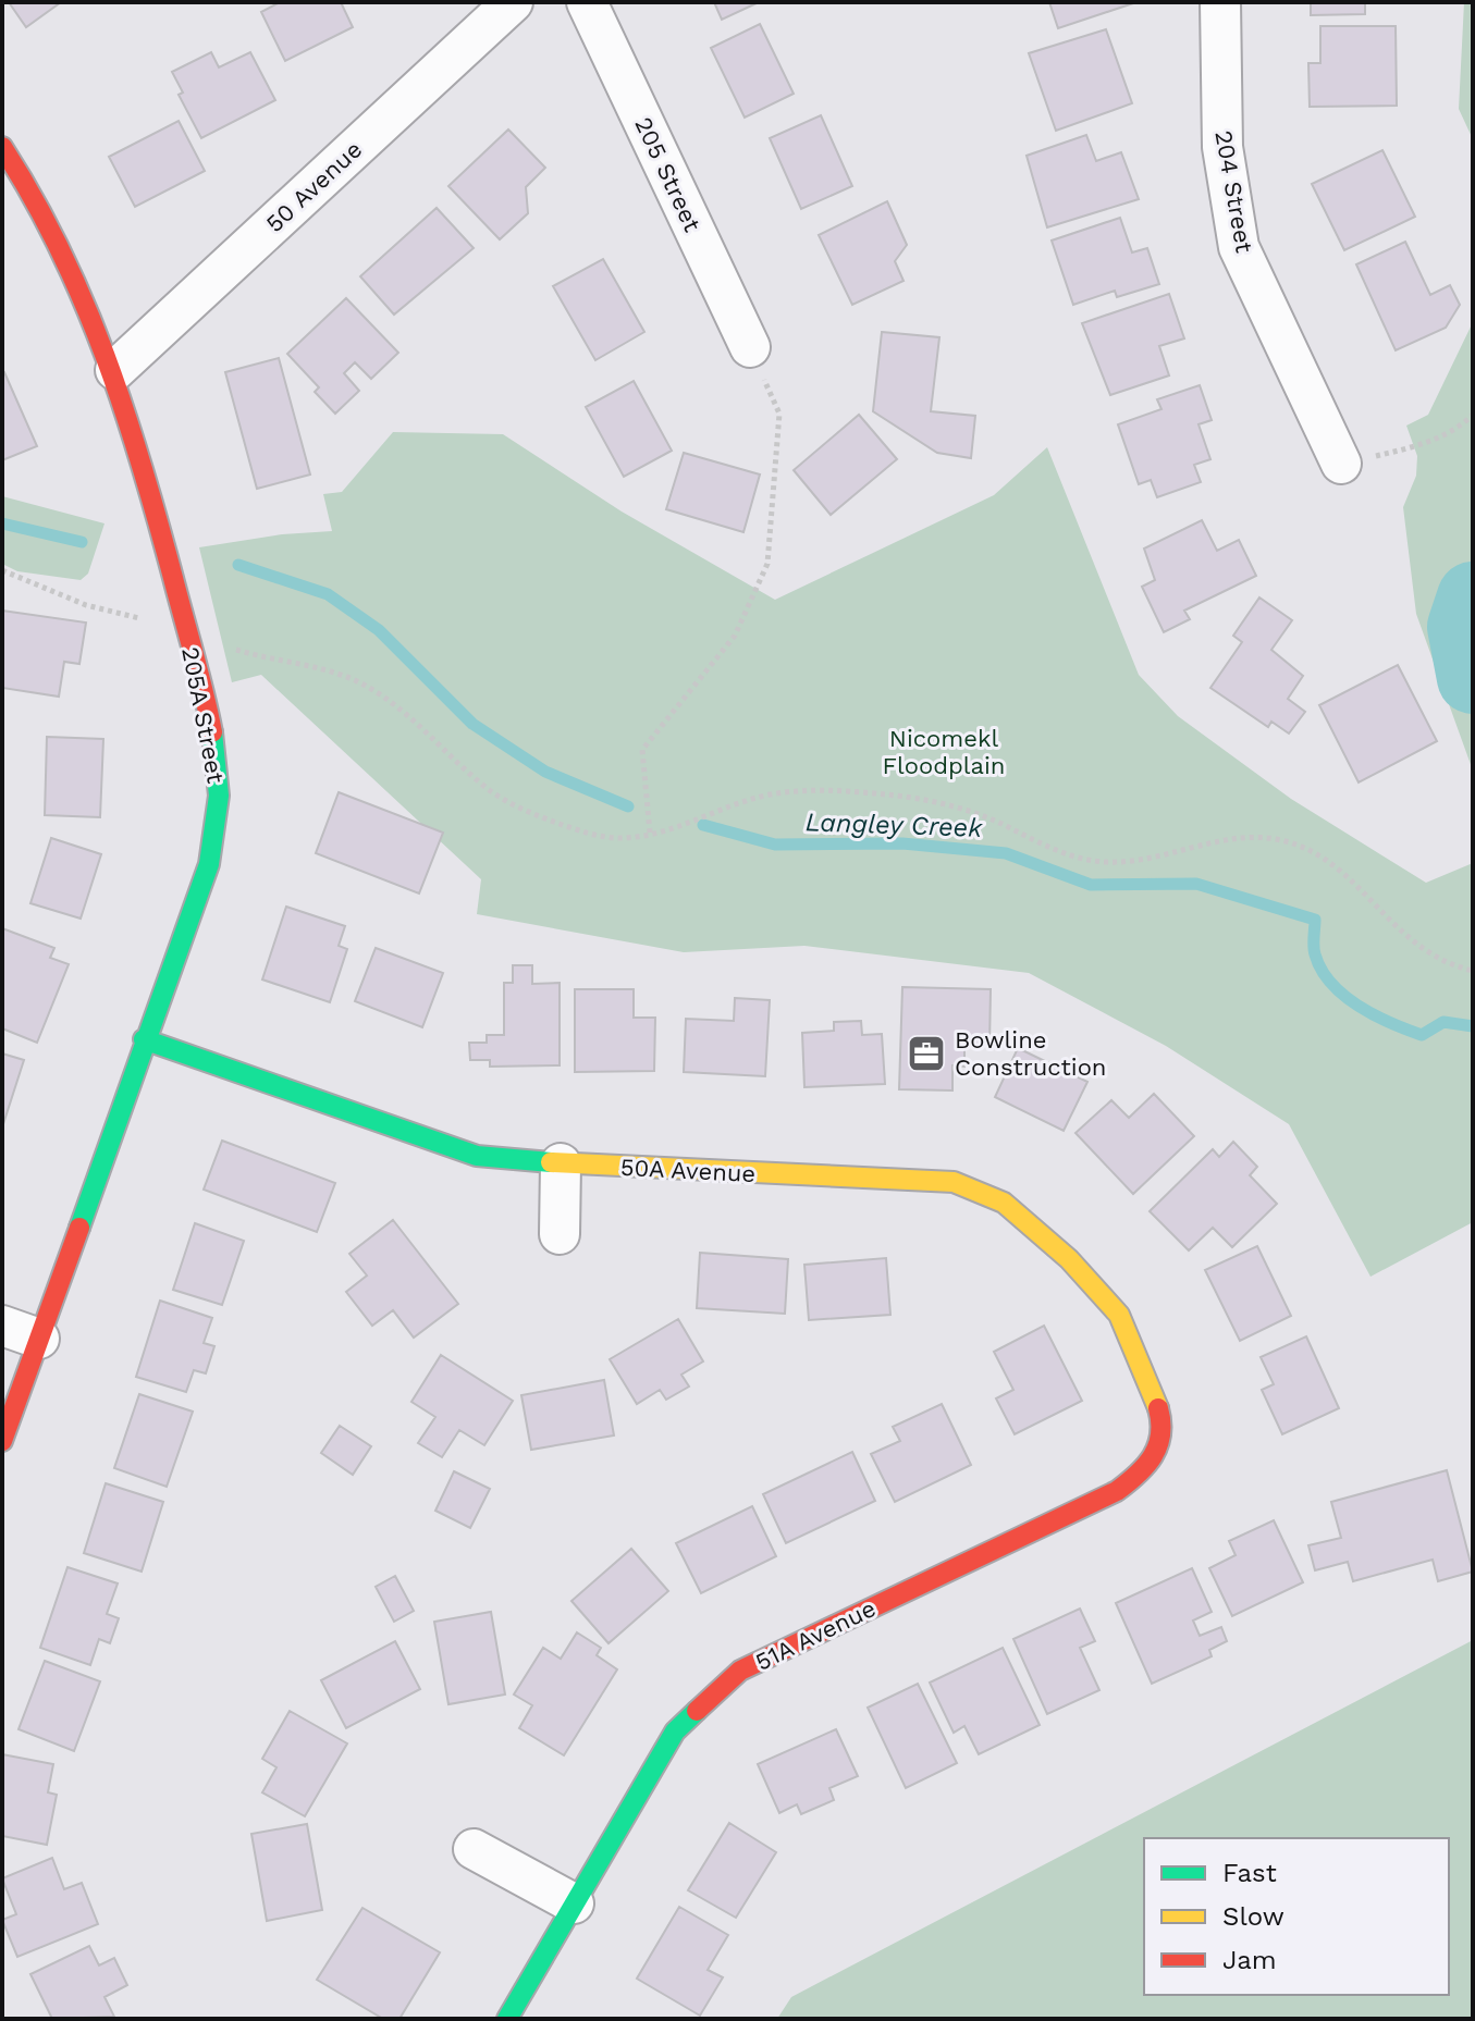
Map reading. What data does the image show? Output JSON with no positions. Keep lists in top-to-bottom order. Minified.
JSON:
{"streets":{"street":["205 Street","50 Avenue","204 Street","205A Street","50A Avenue","51A Avenue"]},"crossings":[["50 Avenue","205A Street"],["205A Street","50A Avenue"],["50A Avenue","51A Avenue"]],"water":["Langley Creek"],"parks":["Nicomekl Floodplain"],"places":{"office":["Bowline Construction"]},"legend":["Fast","Slow","Jam"]}
